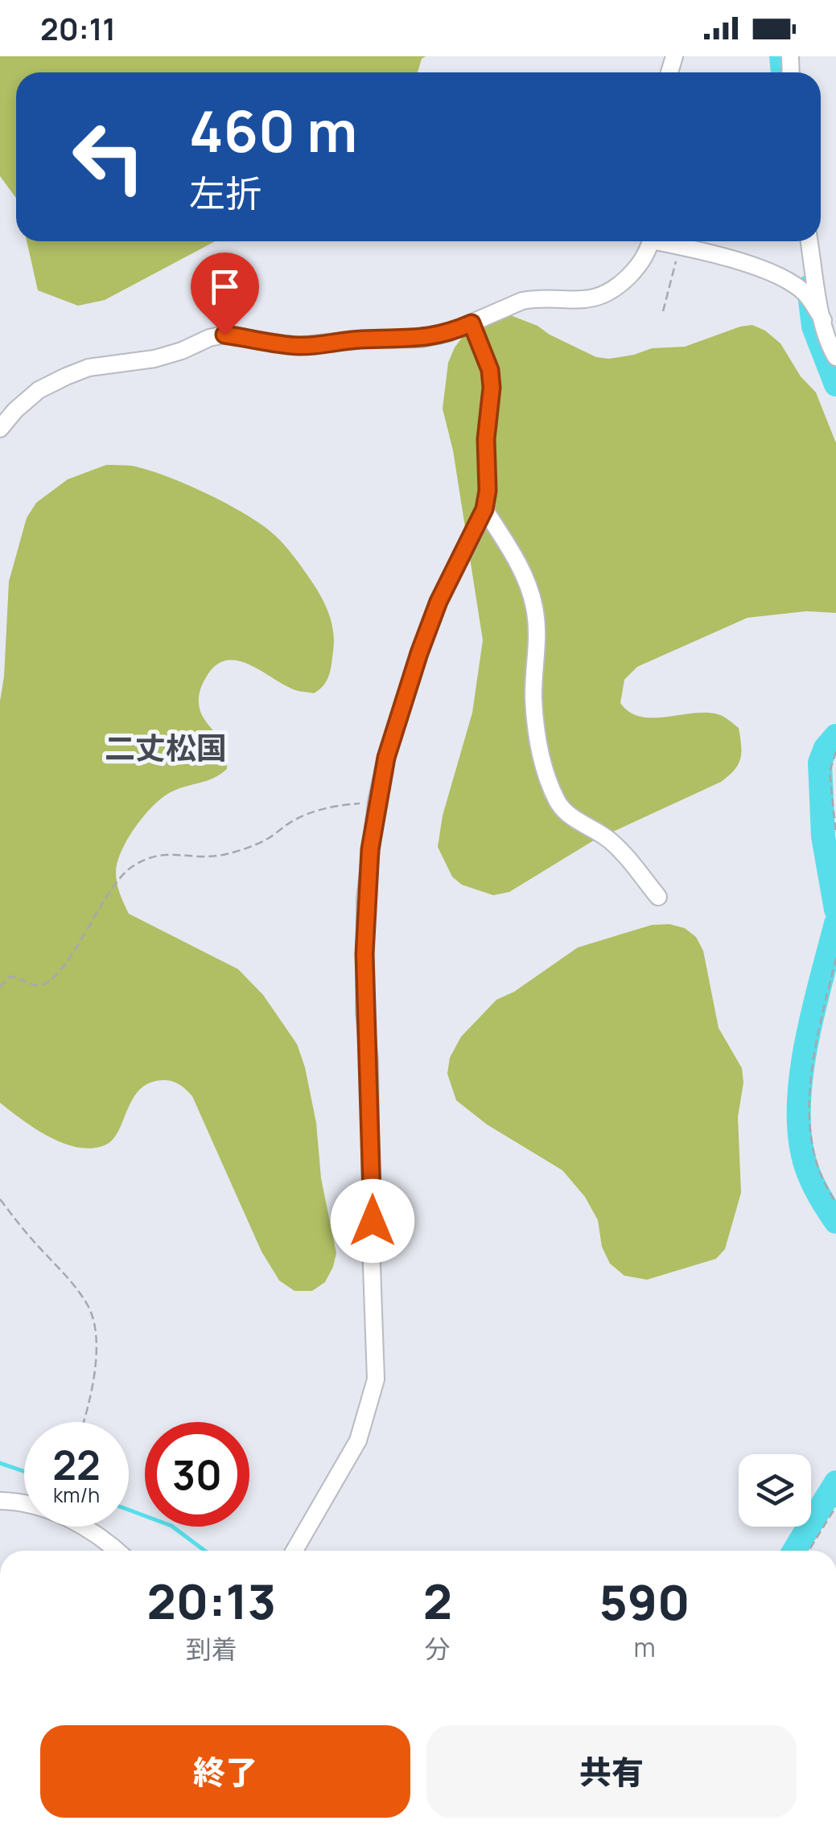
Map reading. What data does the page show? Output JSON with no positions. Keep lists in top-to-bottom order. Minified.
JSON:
{"districts":["二丈松国"],"page":{"status":"20:11","turn":["460 m","左折"],"speed":"22 km/h","limit":"30","eta":["20:13","到着","2","分","590","m"],"buttons":["終了","共有"]}}
